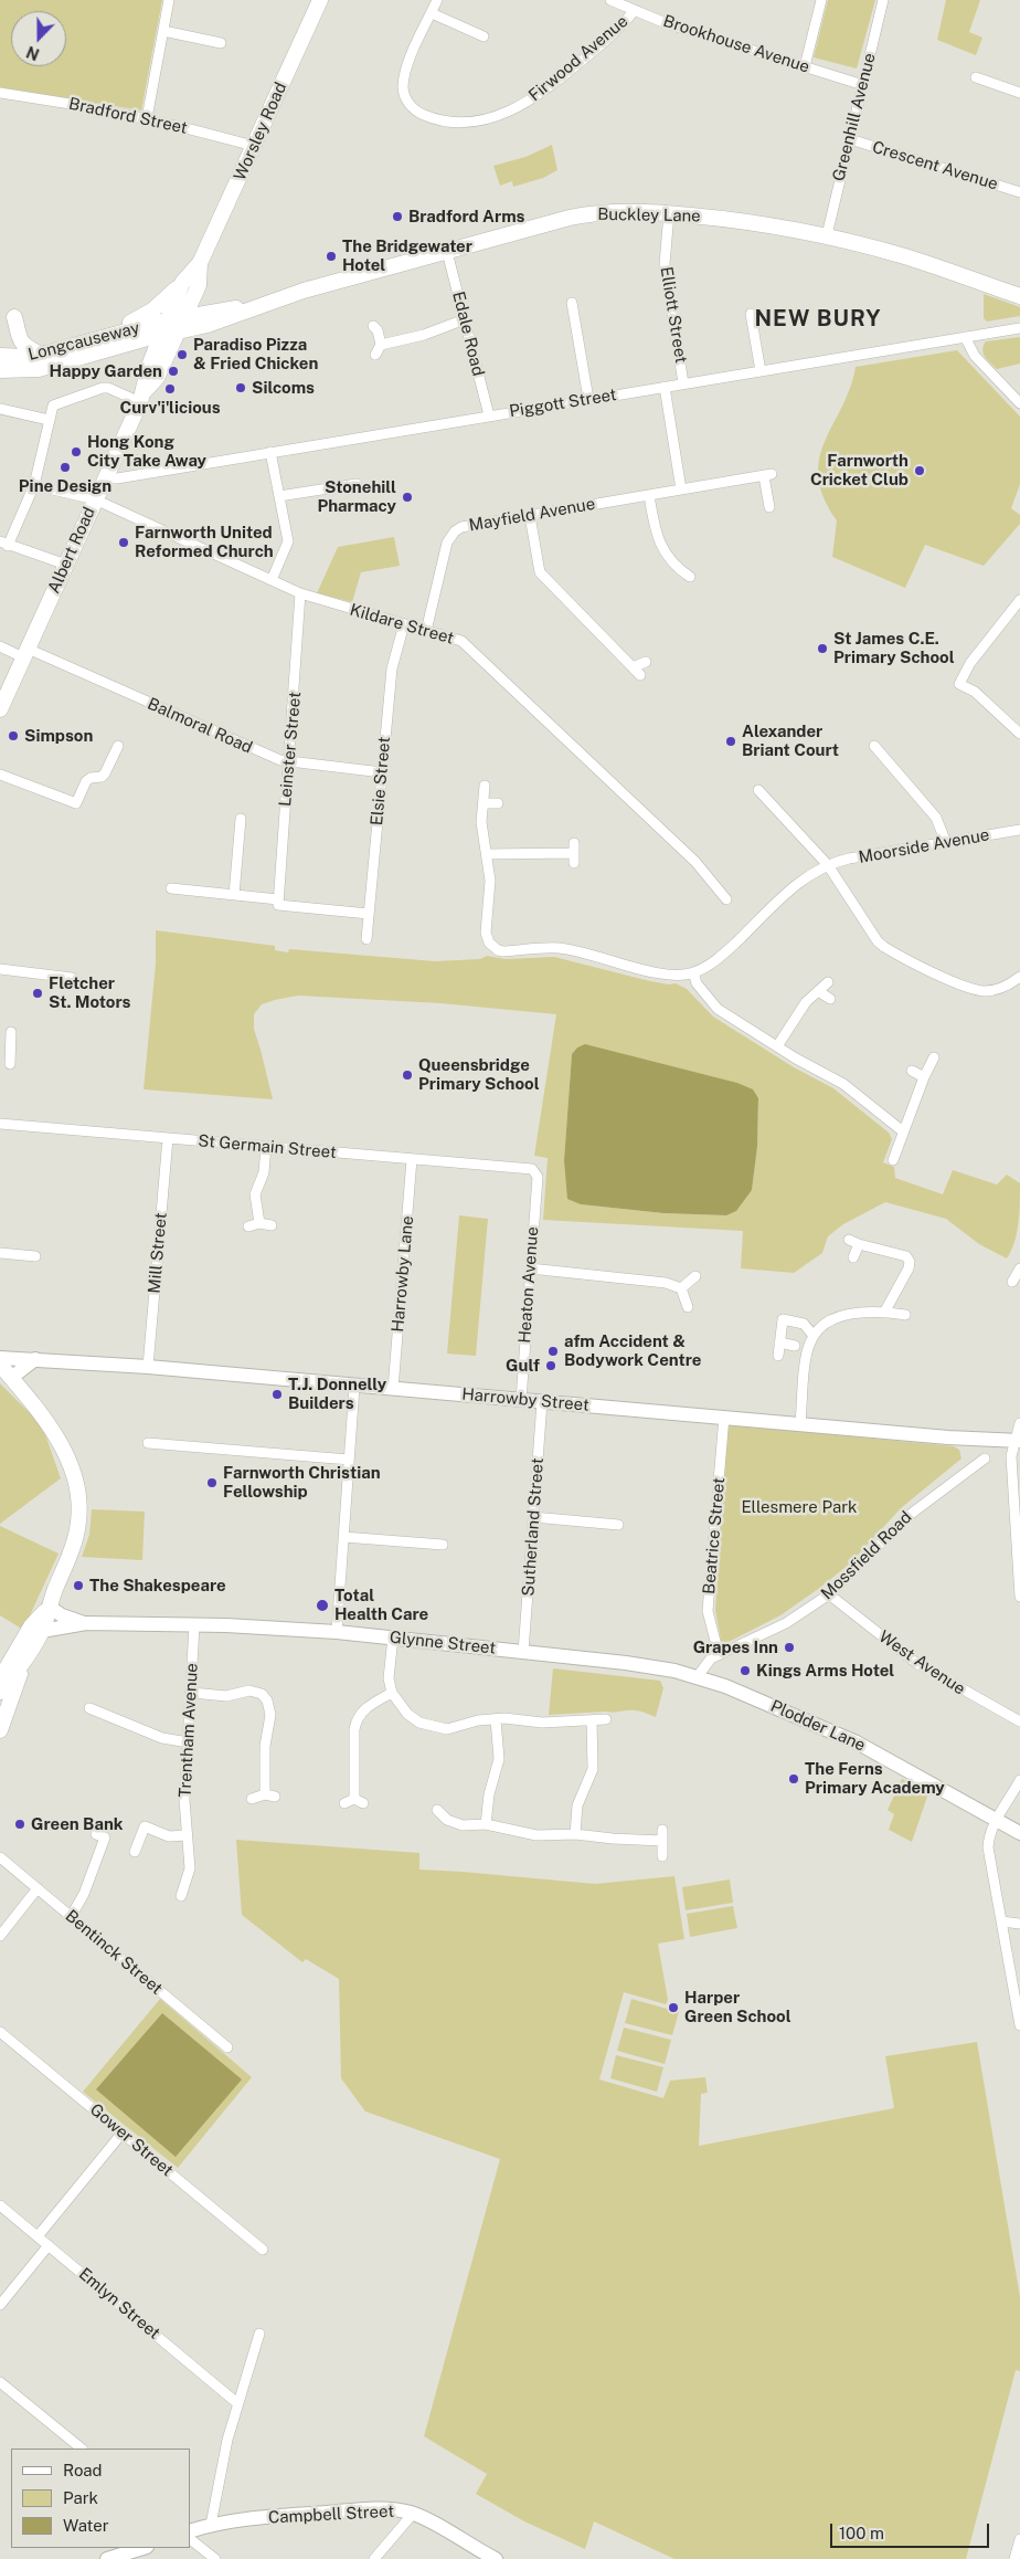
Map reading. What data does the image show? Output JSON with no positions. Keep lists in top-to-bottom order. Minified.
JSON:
{"streets":{"main road":["Worsley Road","Buckley Lane","Longcauseway","Albert Road"],"street":["Brookhouse Avenue","Firwood Avenue","Bradford Street","Greenhill Avenue","Crescent Avenue","Elliott Street","Edale Road","Piggott Street","Mayfield Avenue","Kildare Street","Balmoral Road","Leinster Street","Elsie Street","Moorside Avenue","St Germain Street","Mill Street","Harrowby Lane","Heaton Avenue","Harrowby Street","Sutherland Street","Beatrice Street","Mossfield Road","Glynne Street","West Avenue","Plodder Lane","Trentham Avenue","Bentinck Street","Gower Street","Emlyn Street","Campbell Street"]},"crossings":[["Brookhouse Avenue","Firwood Avenue"],["Brookhouse Avenue","Greenhill Avenue"],["Bradford Street","Worsley Road"],["Greenhill Avenue","Crescent Avenue"],["Greenhill Avenue","Buckley Lane"],["Worsley Road","Buckley Lane"],["Worsley Road","Longcauseway"],["Worsley Road","Albert Road"],["Buckley Lane","Elliott Street"],["Buckley Lane","Edale Road"],["Buckley Lane","Longcauseway"],["Buckley Lane","Albert Road"],["Elliott Street","Piggott Street"],["Edale Road","Piggott Street"],["Longcauseway","Albert Road"],["Piggott Street","Albert Road"],["Mayfield Avenue","Kildare Street"],["Albert Road","Kildare Street"],["Albert Road","Balmoral Road"],["Kildare Street","Leinster Street"],["Kildare Street","Elsie Street"],["Balmoral Road","Leinster Street"],["Balmoral Road","Elsie Street"],["St Germain Street","Mill Street"],["St Germain Street","Harrowby Lane"],["St Germain Street","Heaton Avenue"],["Mill Street","Harrowby Street"],["Harrowby Lane","Harrowby Street"],["Heaton Avenue","Harrowby Street"],["Harrowby Street","Sutherland Street"],["Harrowby Street","Beatrice Street"],["Sutherland Street","Glynne Street"],["Beatrice Street","Mossfield Road"],["Mossfield Road","Glynne Street"],["Mossfield Road","West Avenue"],["Mossfield Road","Plodder Lane"],["Glynne Street","Plodder Lane"],["Glynne Street","Trentham Avenue"]],"districts":["NEW BURY"],"parks":["Ellesmere Park"],"places":["Bradford Arms","The Bridgewater Hotel","Paradiso Pizza & Fried Chicken","Happy Garden","Silcoms","Curv'i'licious","Hong Kong City Take Away","Pine Design","Farnworth Cricket Club","Stonehill Pharmacy","Farnworth United Reformed Church","St James C.E. Primary School","Simpson","Alexander Briant Court","Fletcher St. Motors","Queensbridge Primary School","afm Accident & Bodywork Centre","Gulf","T.J. Donnelly Builders","Farnworth Christian Fellowship","The Shakespeare","Total Health Care","Grapes Inn","Kings Arms Hotel","The Ferns Primary Academy","Green Bank","Harper Green School"],"legend":["Road","Park","Water"],"scale_bar":"100 m","north":"bottom"}
